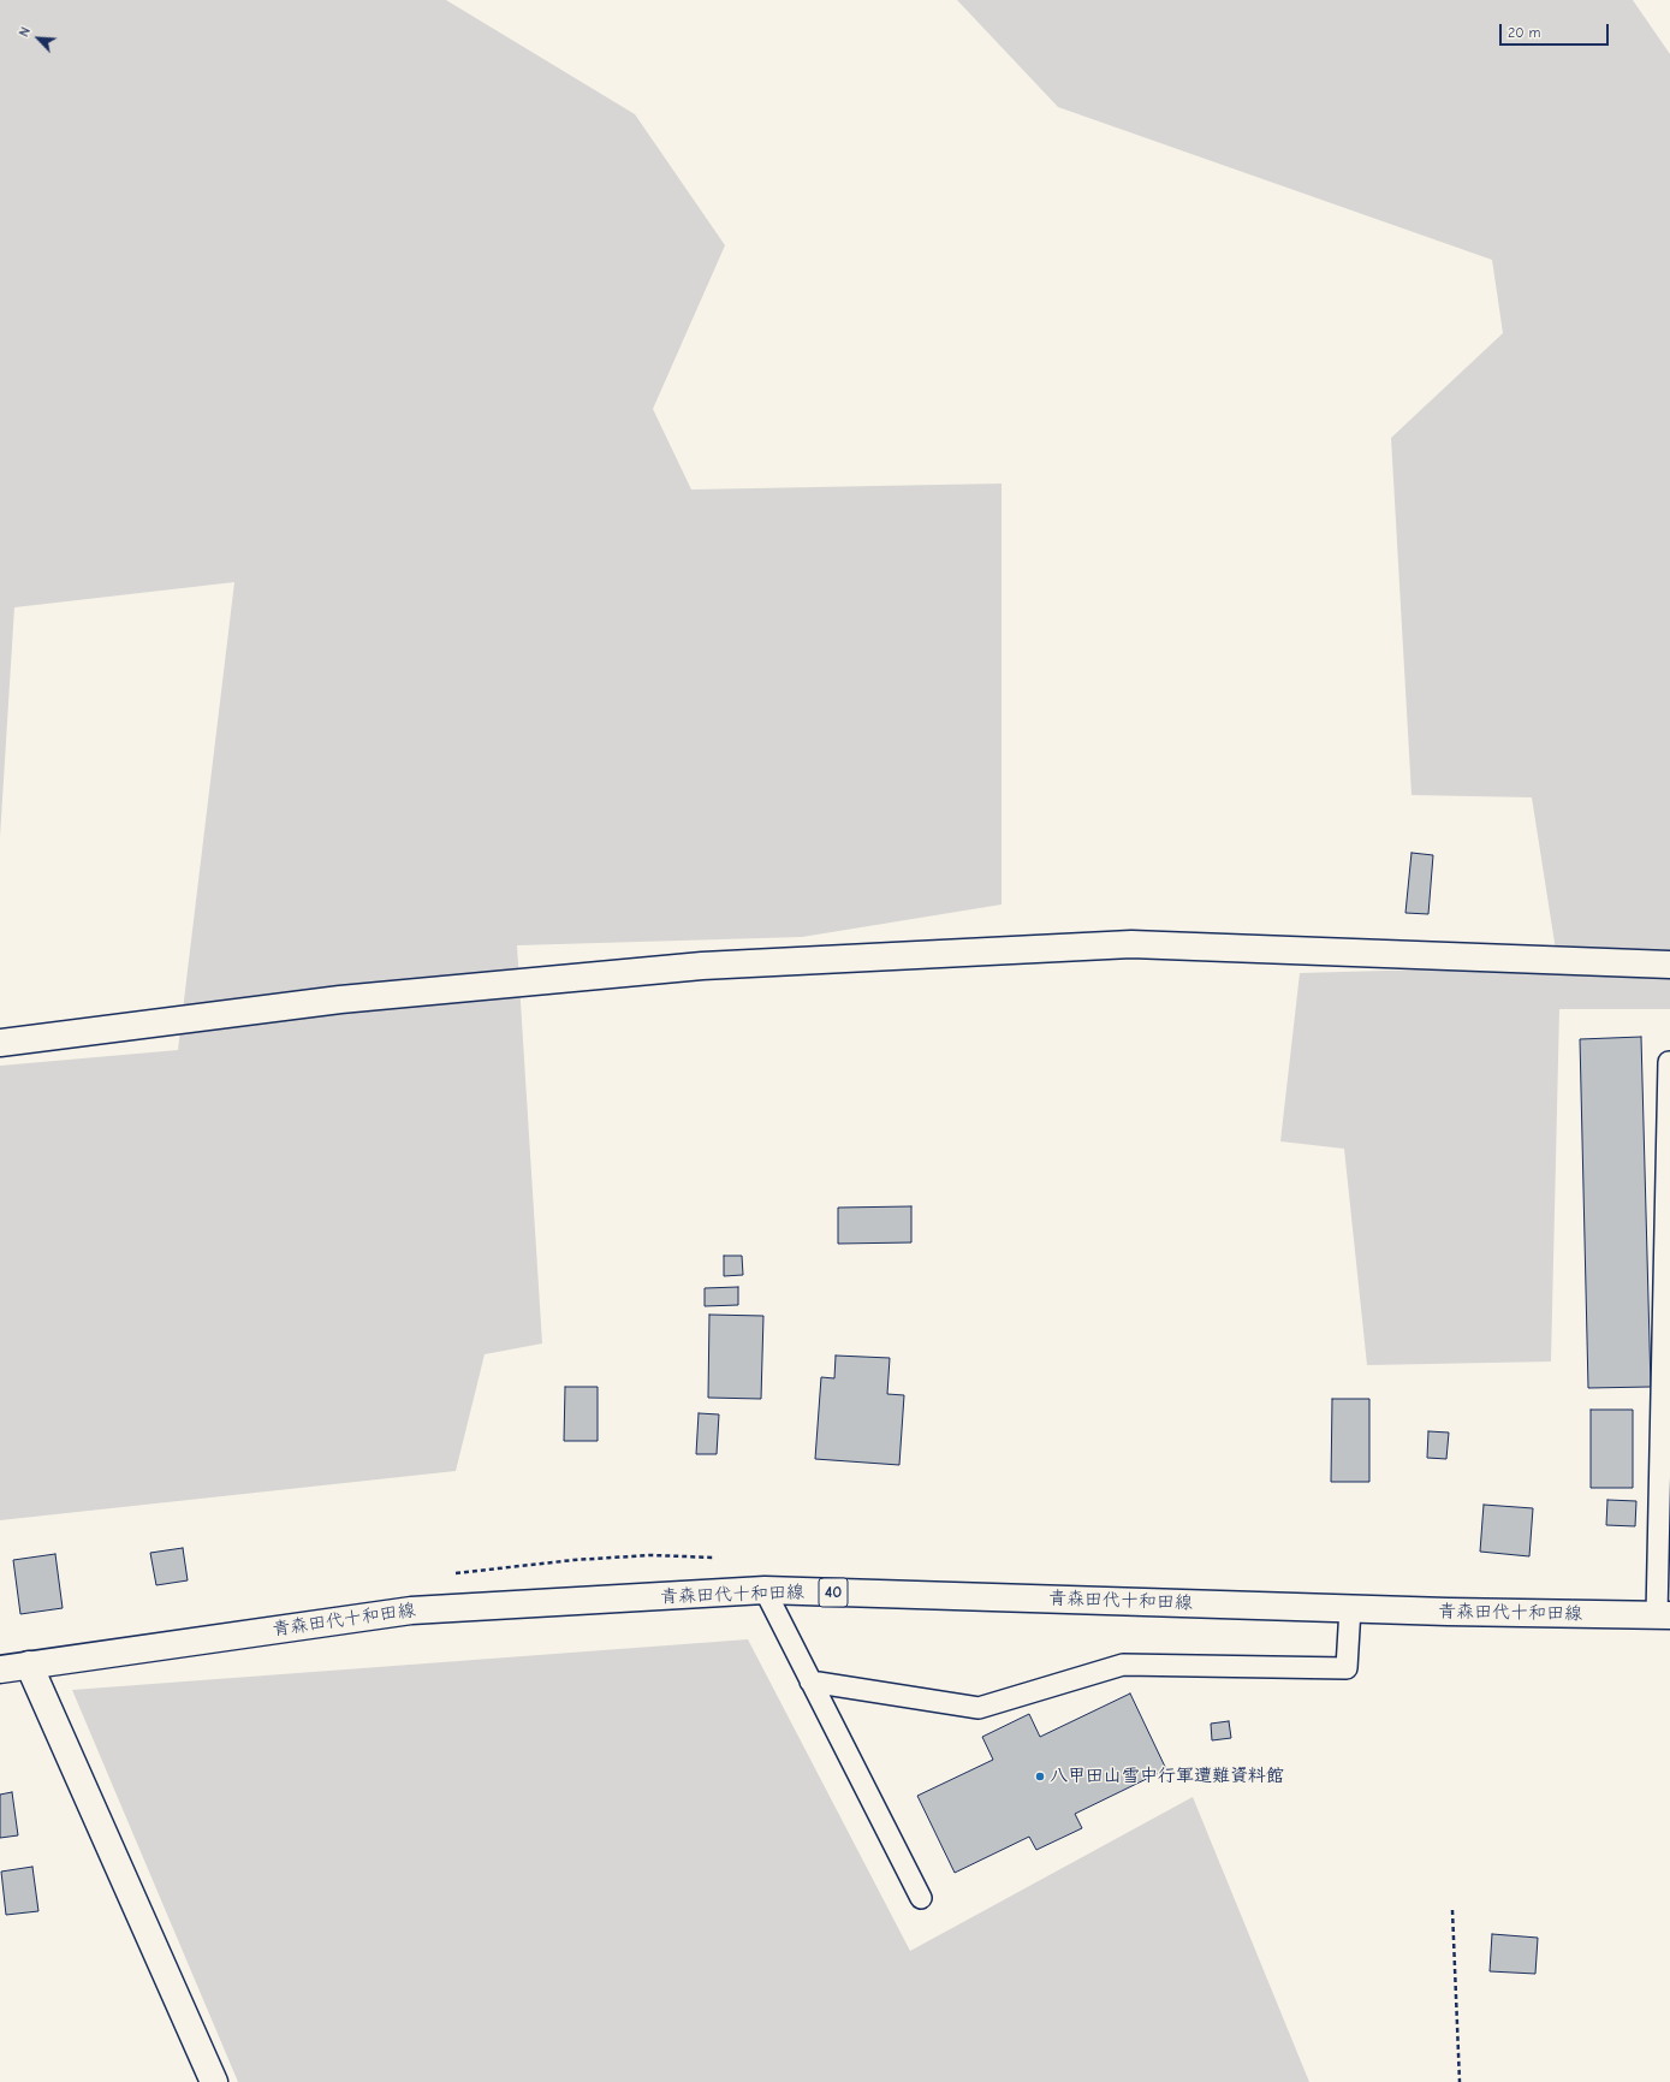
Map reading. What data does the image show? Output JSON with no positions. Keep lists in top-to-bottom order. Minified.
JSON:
{"streets":{"street":["40","青森田代十和田線"]},"places":["八甲田山雪中行軍遭難資料館"],"scale_bar":"20 m","north":"top left"}
